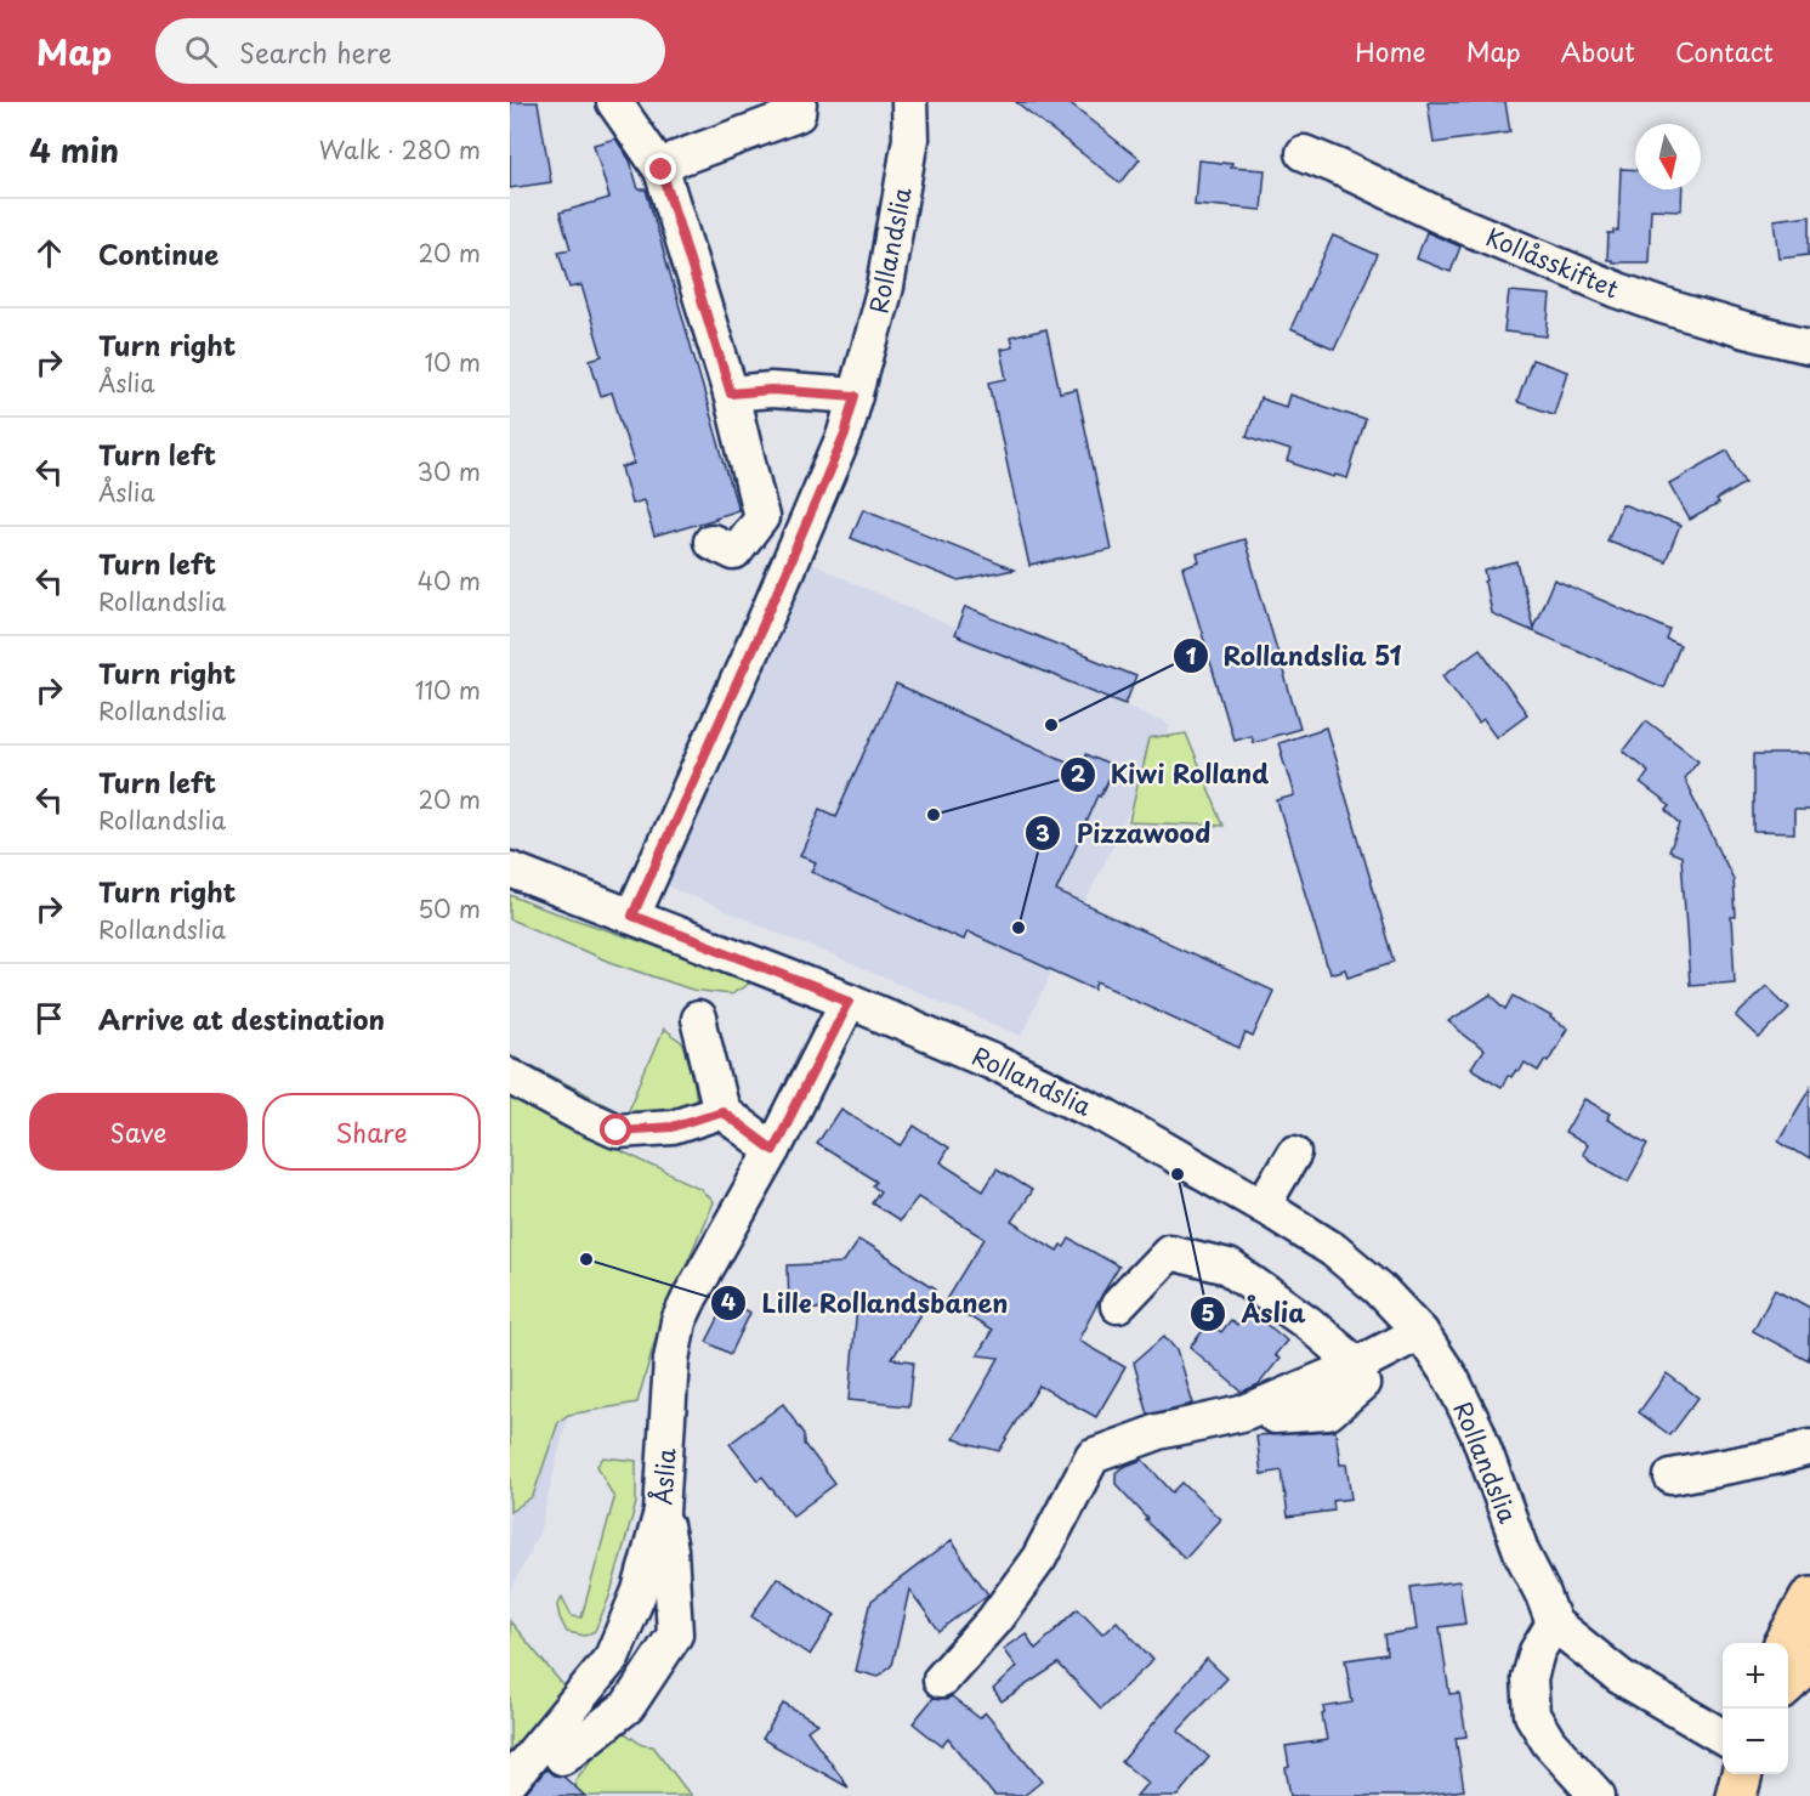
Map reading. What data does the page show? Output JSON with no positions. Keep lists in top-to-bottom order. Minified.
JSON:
{"streets":{"street":["Rollandslia","Kollåsskiftet","Åslia"]},"crossings":[["Rollandslia","Åslia"]],"places":["Rollandslia 51","Kiwi Rolland","Pizzawood","Åslia","Lille Rollandsbanen"],"north":"bottom","page":{"header":"Map","search":"Search here","nav":["Home","Map","About","Contact"],"heading":["4 min","Walk · 280 m"],"list":[["Continue","20 m"],["Turn right","Åslia","10 m"],["Turn left","Åslia","30 m"],["Turn left","Rollandslia","40 m"],["Turn right","Rollandslia","110 m"],["Turn left","Rollandslia","20 m"],["Turn right","Rollandslia","50 m"],"Arrive at destination"],"buttons":["Save","Share"],"map_buttons":["+","−"]}}
